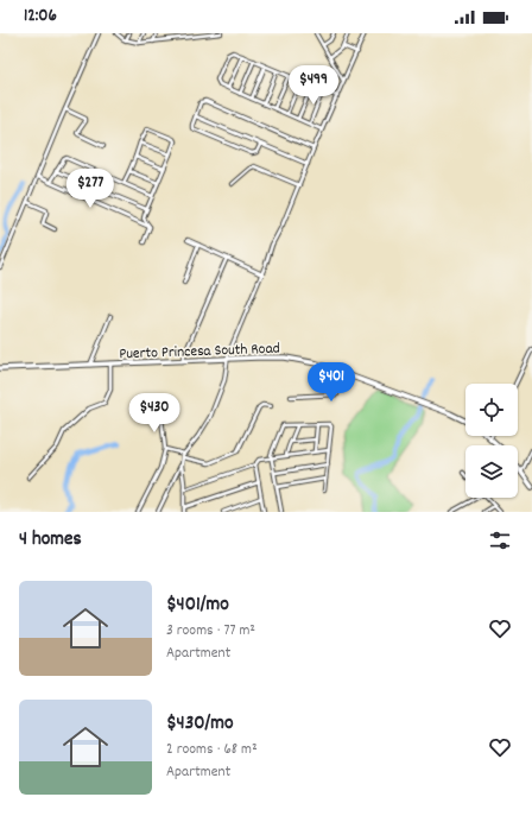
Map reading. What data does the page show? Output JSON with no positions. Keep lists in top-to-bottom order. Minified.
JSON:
{"streets":{"main road":["Puerto Princesa South Road"]},"page":{"status":"12:06","price":["$499","$277","$401","$430"],"heading":"4 homes","list":[{"name":"$401/mo","note":"3 rooms · 77 m² · Apartment"},{"name":"$430/mo","note":"2 rooms · 68 m² · Apartment"}]}}
